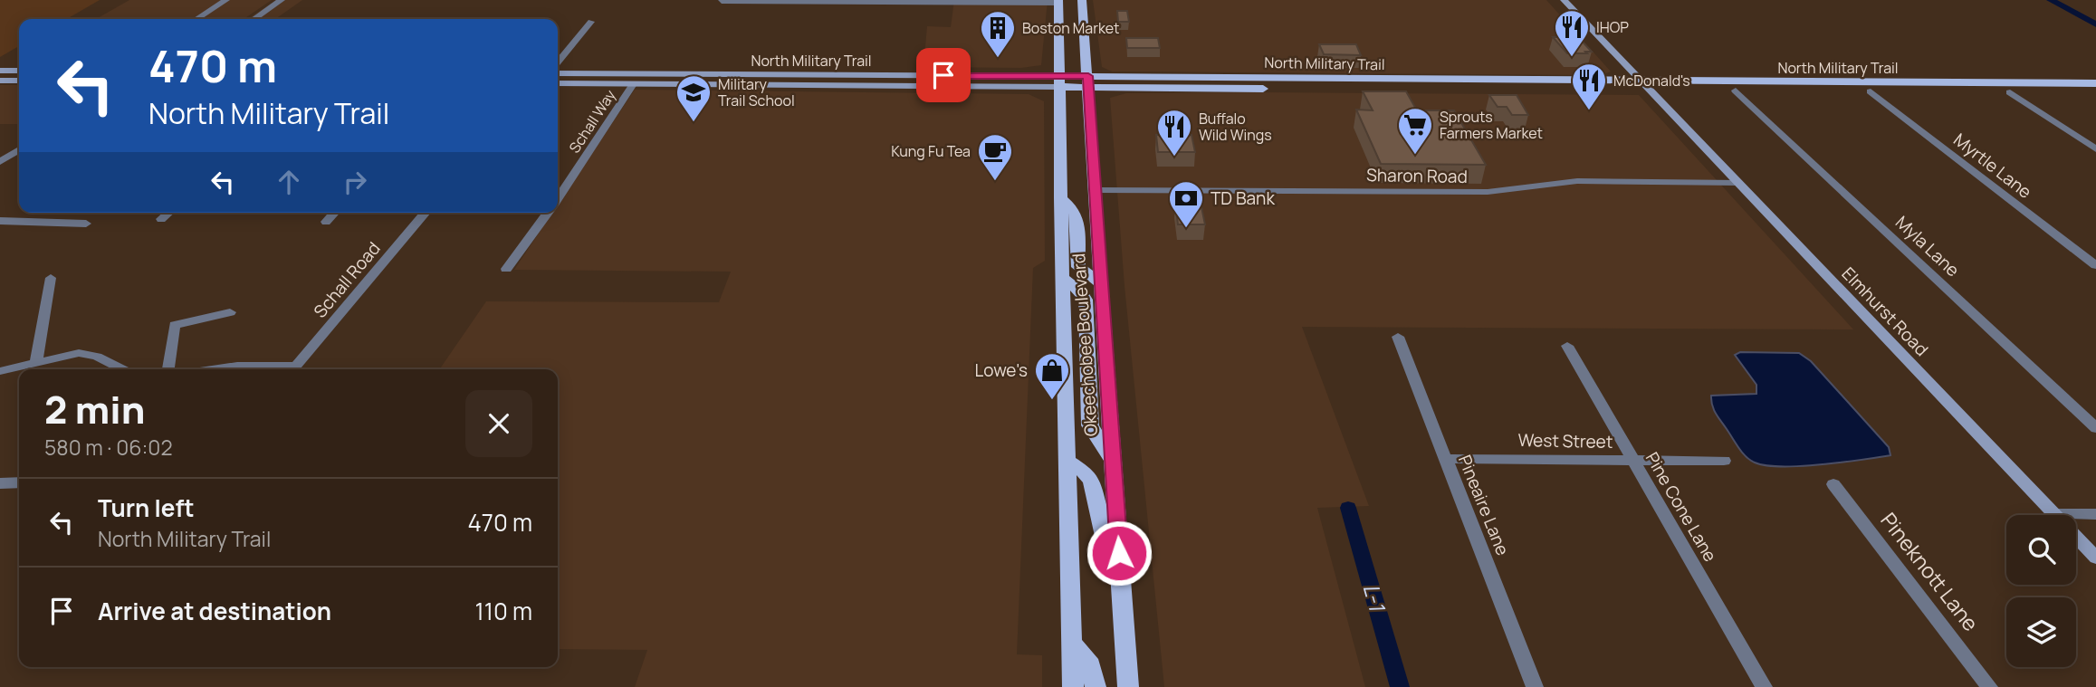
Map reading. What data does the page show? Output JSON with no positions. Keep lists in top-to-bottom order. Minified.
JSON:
{"streets":{"main road":["North Military Trail","Elmhurst Road","Okeechobee Boulevard"],"street":["Schall Way","Myrtle Lane","Sharon Road","Myla Lane","Schall Road","West Street","Pineaire Lane","Pine Cone Lane","Pineknott Lane"]},"crossings":[["North Military Trail","Schall Way"],["North Military Trail","Myrtle Lane"],["North Military Trail","Myla Lane"],["North Military Trail","Elmhurst Road"],["North Military Trail","Okeechobee Boulevard"],["Sharon Road","Elmhurst Road"],["Sharon Road","Okeechobee Boulevard"],["West Street","Pineaire Lane"],["West Street","Pine Cone Lane"]],"water":["L-1"],"places":{"restaurant":["IHOP","McDonald's","Buffalo Wild Wings"],"building":["Boston Market"],"school or university":["Military Trail School"],"supermarket":["Sprouts Farmers Market"],"cafe":["Kung Fu Tea"],"bank":["TD Bank"],"shop":["Lowe's"]},"page":{"turn":["470 m","North Military Trail"],"heading":["2 min","580 m · 06:02"],"list":[{"name":"Turn left","note":"North Military Trail","value":"470 m"},{"name":"Arrive at destination","value":"110 m"}]}}
